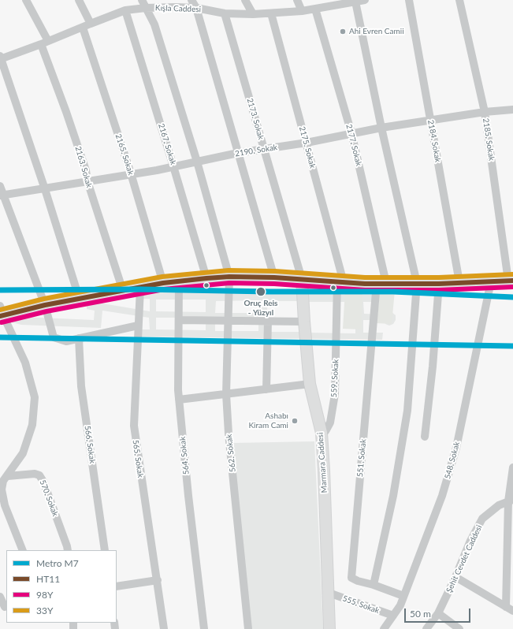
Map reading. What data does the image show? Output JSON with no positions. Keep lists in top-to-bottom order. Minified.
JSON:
{"streets":{"main road":["Marmara Caddesi"],"street":["Kışla Caddesi","2173. Sokak","2185. Sokak","2184. Sokak","2167. Sokak","2177. Sokak","2175. Sokak","2190. Sokak","2165. Sokak","2163. Sokak","559. Sokak","566. Sokak","562. Sokak","564. Sokak","551. Sokak","565. Sokak","548. Sokak","570. Sokak","Şehit Cevdet Caddesi","555. Sokak"]},"crossings":[["Kışla Caddesi","2173. Sokak"],["Kışla Caddesi","2167. Sokak"],["Kışla Caddesi","2177. Sokak"],["Kışla Caddesi","2175. Sokak"],["Kışla Caddesi","2165. Sokak"],["Kışla Caddesi","2163. Sokak"],["Kışla Caddesi","562. Sokak"],["2173. Sokak","2190. Sokak"],["2173. Sokak","Marmara Caddesi"],["2185. Sokak","2190. Sokak"],["2184. Sokak","2190. Sokak"],["2167. Sokak","2190. Sokak"],["2177. Sokak","2190. Sokak"],["2177. Sokak","551. Sokak"],["2175. Sokak","2190. Sokak"],["2175. Sokak","559. Sokak"],["2190. Sokak","2165. Sokak"],["2190. Sokak","2163. Sokak"],["2190. Sokak","562. Sokak"],["559. Sokak","Marmara Caddesi"],["551. Sokak","548. Sokak"],["548. Sokak","555. Sokak"],["Marmara Caddesi","555. Sokak"]],"places":["Ahi Evren Camii","Oruç Reis - Yüzyıl","Ashabı Kiram Cami"],"lines":["transit line 33Y","transit line HT11","transit line 98Y","metro line M7"],"legend":["Metro M7","HT11","98Y","33Y"],"scale_bar":"50 m"}
